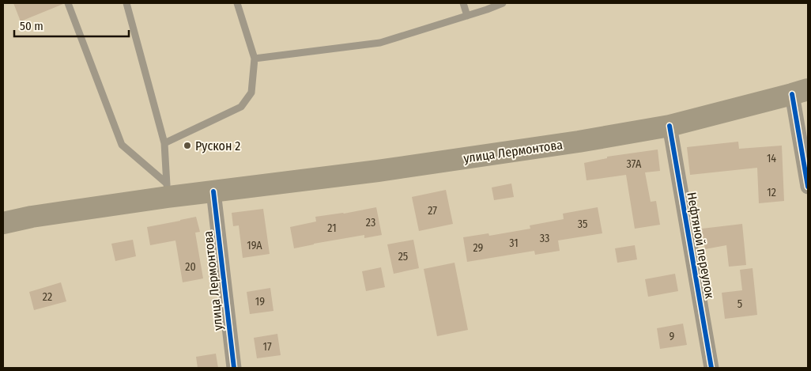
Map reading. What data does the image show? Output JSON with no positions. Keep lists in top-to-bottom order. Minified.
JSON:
{"streets":{"main road":["улица Лермонтова"],"street":["Нефтяной переулок"]},"crossings":[["улица Лермонтова","Нефтяной переулок"]],"places":["Рускон 2"],"house_numbers":["14","37А","12","27","23","35","21","33","31","19А","29","25","20","22","19","5","9","17"],"scale_bar":"50 m"}
